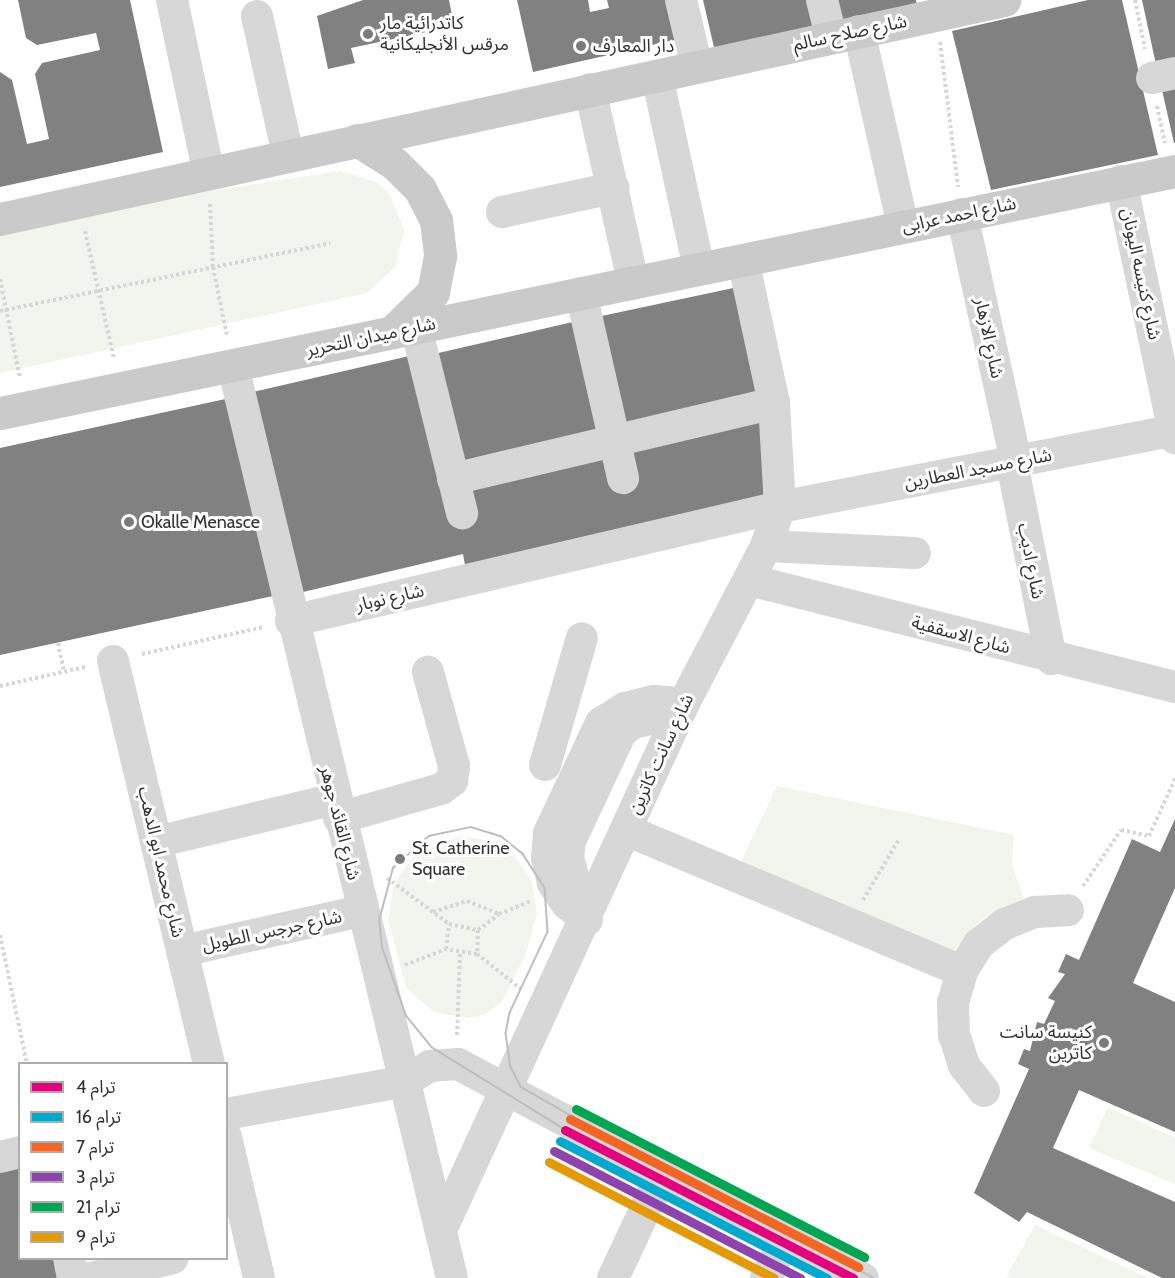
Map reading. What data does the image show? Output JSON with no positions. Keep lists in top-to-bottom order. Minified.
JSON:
{"streets":{"main road":["شارع صلاح سالم","شارع احمد عرابى","شارع ميدان التحرير"],"street":["شارع كنيسه اليونان","شارع الازهار","شارع مسجد العطارين","شارع اديب","شارع نوبار","شارع الاسقفية","شارع سانت كاترين","شارع القائد جوهر","شارع محمد ابو الدهب","شارع جرجس الطويل"]},"crossings":[["شارع احمد عرابى","شارع كنيسه اليونان"],["شارع احمد عرابى","شارع ميدان التحرير"],["شارع احمد عرابى","شارع الازهار"],["شارع احمد عرابى","شارع سانت كاترين"],["شارع كنيسه اليونان","شارع مسجد العطارين"],["شارع ميدان التحرير","شارع سانت كاترين"],["شارع ميدان التحرير","شارع القائد جوهر"],["شارع الازهار","شارع مسجد العطارين"],["شارع الازهار","شارع اديب"],["شارع مسجد العطارين","شارع اديب"],["شارع مسجد العطارين","شارع نوبار"],["شارع مسجد العطارين","شارع سانت كاترين"],["شارع اديب","شارع الاسقفية"],["شارع نوبار","شارع سانت كاترين"],["شارع نوبار","شارع القائد جوهر"],["شارع الاسقفية","شارع سانت كاترين"],["شارع سانت كاترين","شارع القائد جوهر"],["شارع القائد جوهر","شارع جرجس الطويل"],["شارع محمد ابو الدهب","شارع جرجس الطويل"]],"places":["كاتدرائية مار مرقس الأنجليكانية","دار المعارف","Okalle Menasce","St. Catherine Square","كنيسة سانت كاترين"],"lines":["tram line 21","tram line 7","tram line 4","tram line 16","tram line 3","tram line 9"],"legend":["ترام 4","ترام 16","ترام 7","ترام 3","ترام 21","ترام 9"]}
